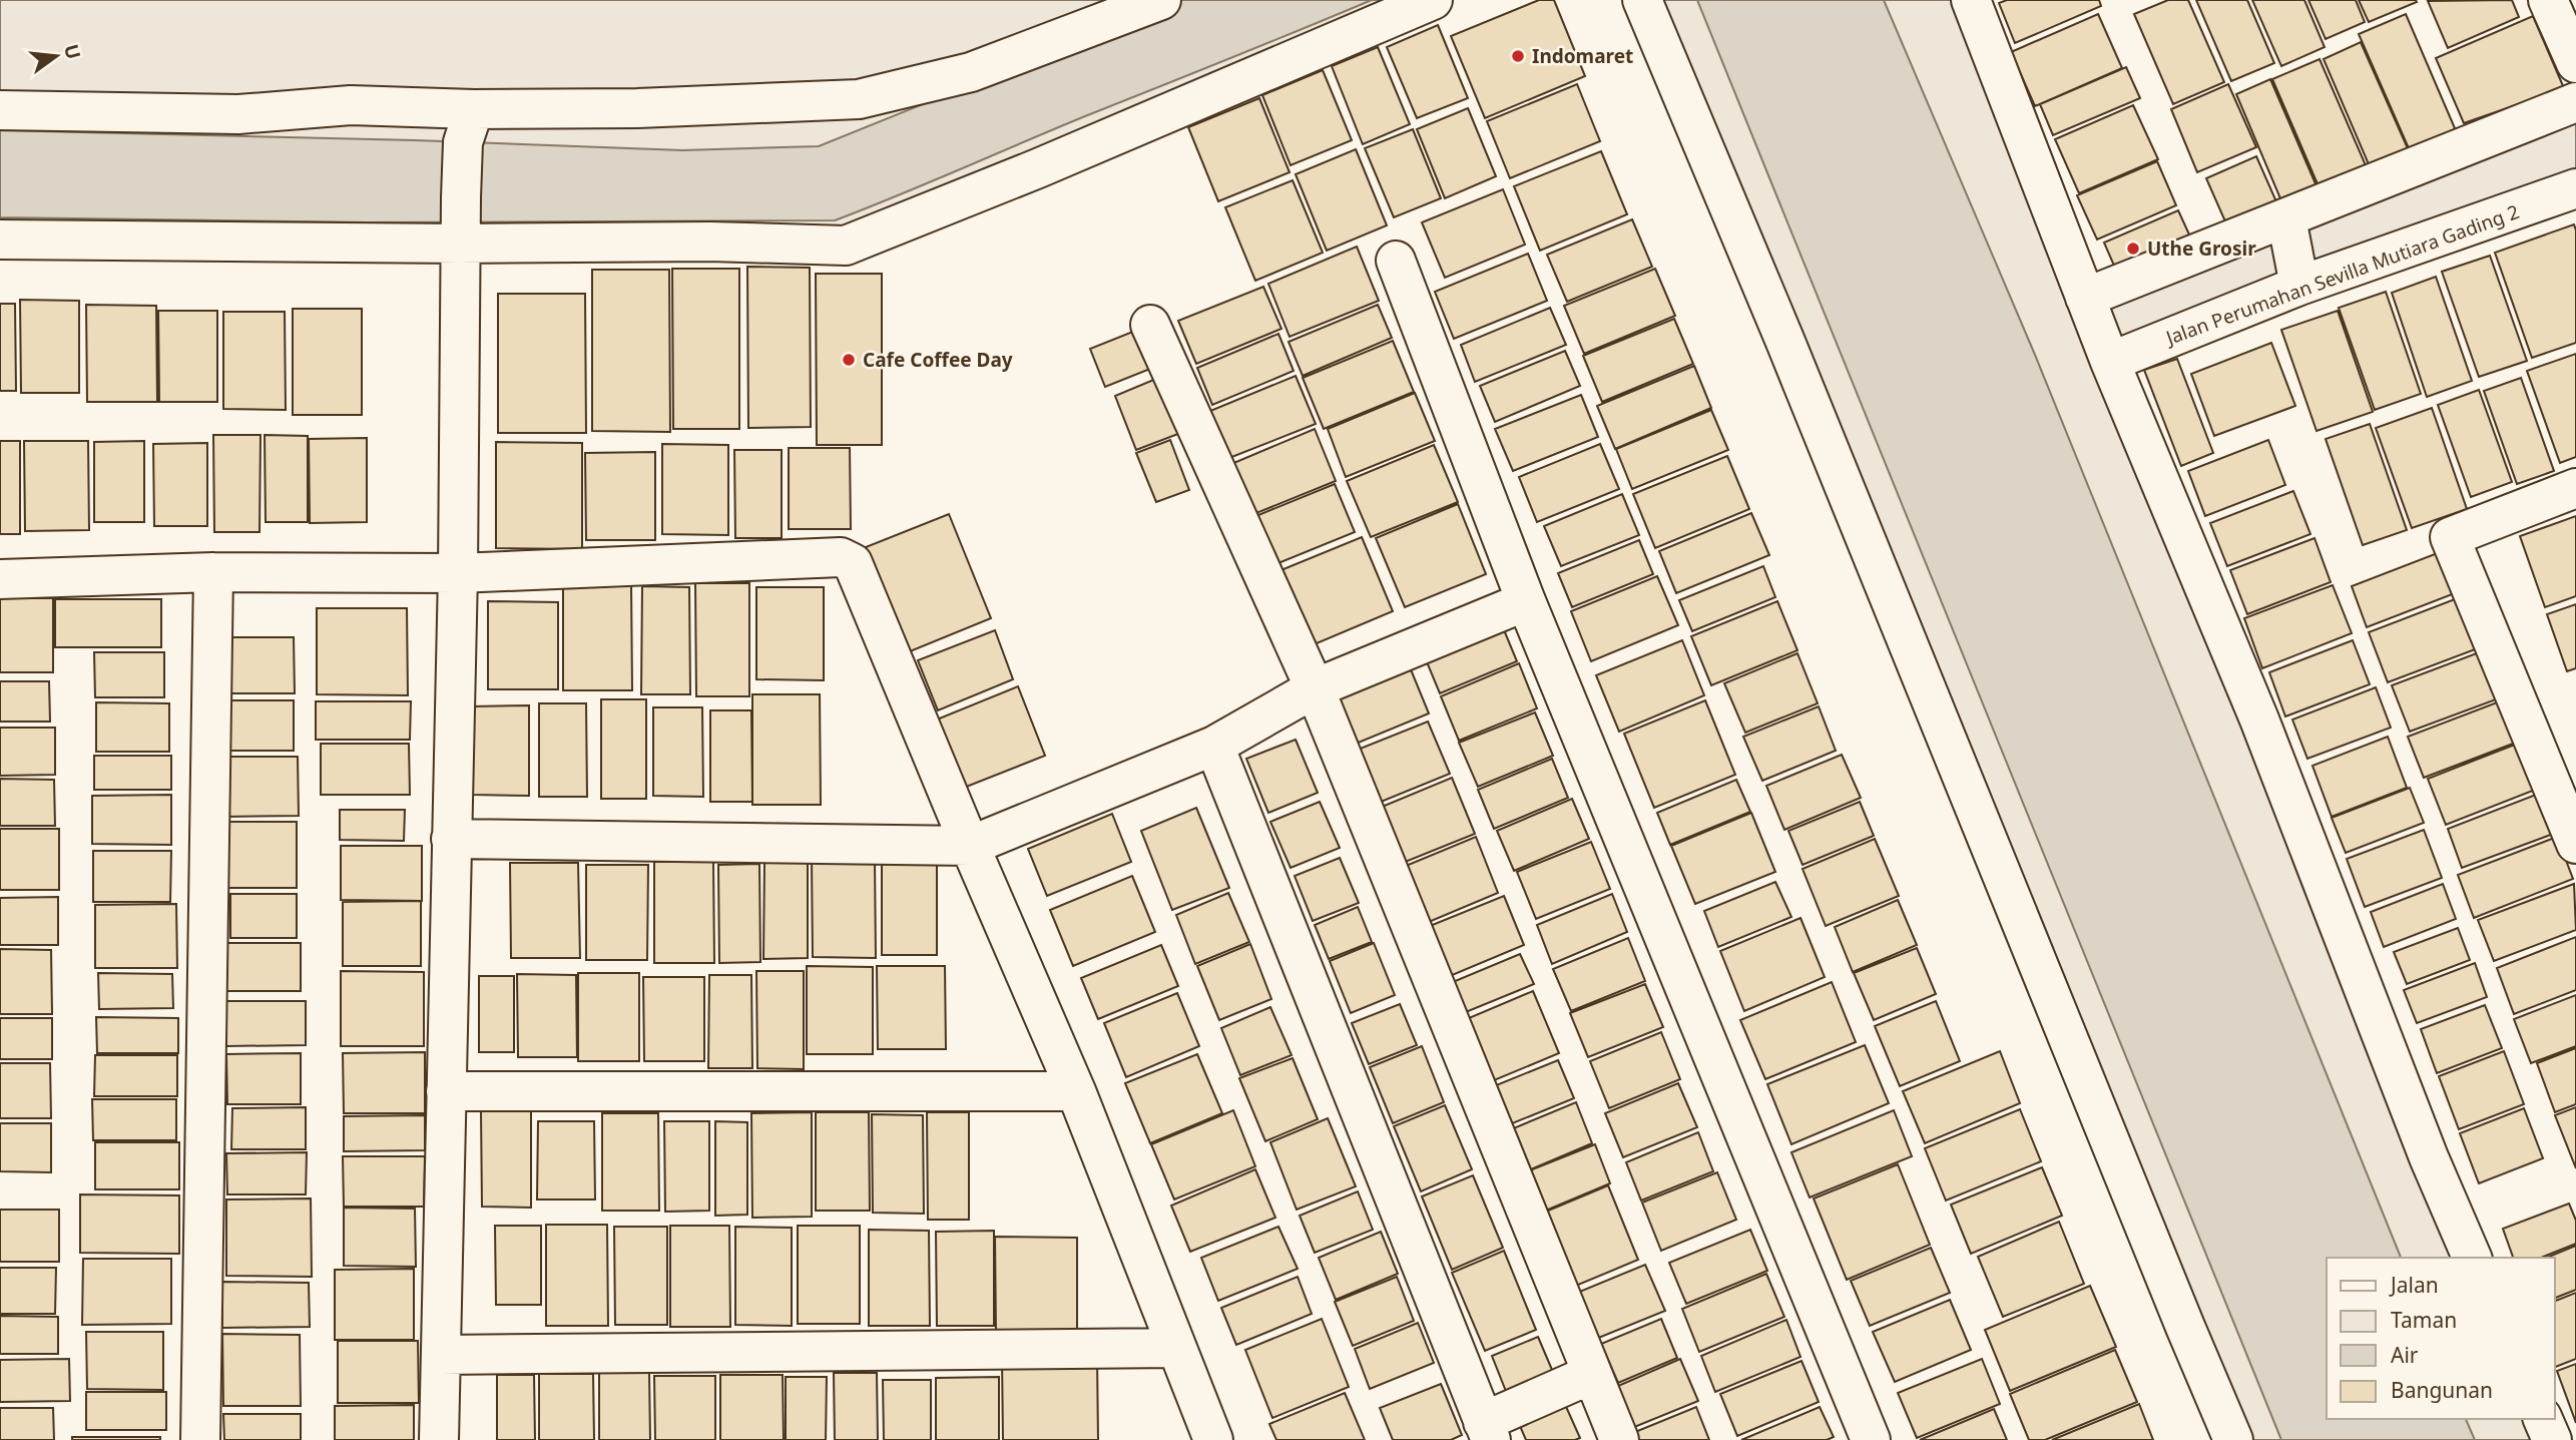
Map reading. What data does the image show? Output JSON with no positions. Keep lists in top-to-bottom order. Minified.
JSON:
{"streets":{"street":["Jalan Perumahan Sevilla Mutiara Gading 2"]},"places":["Indomaret","Uthe Grosir","Cafe Coffee Day"],"legend":["Jalan","Taman","Air","Bangunan"],"north":"right"}
